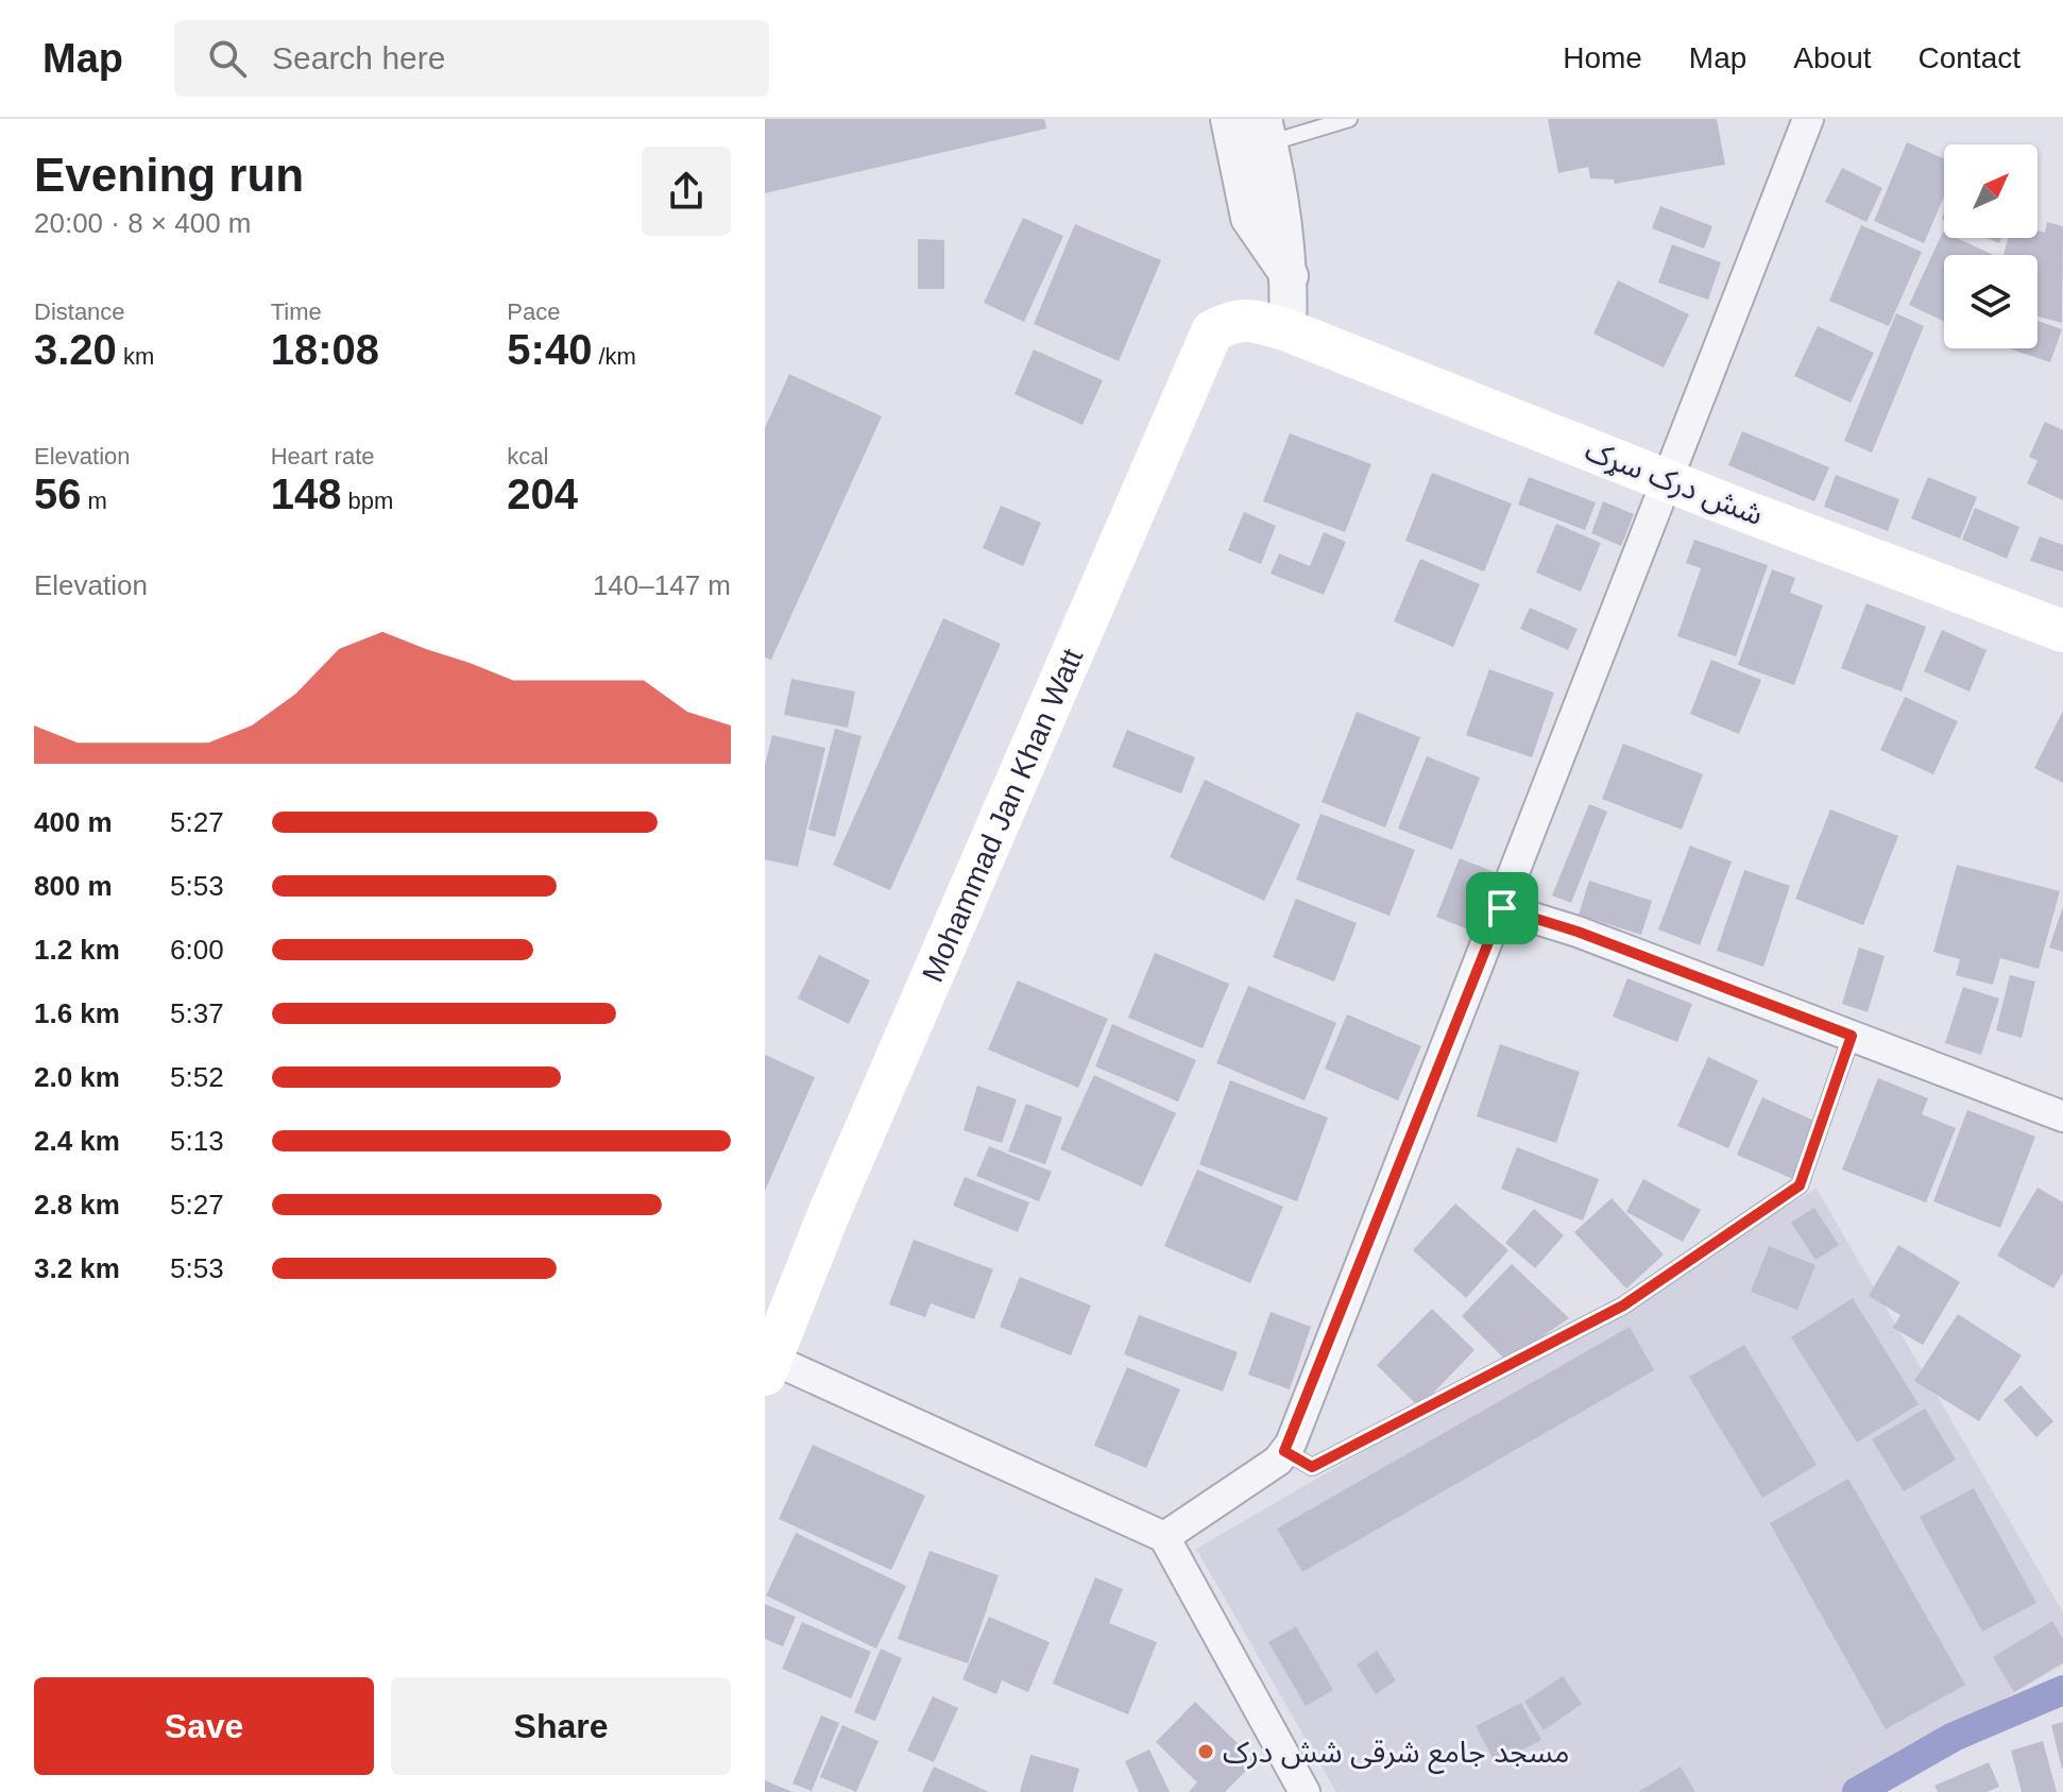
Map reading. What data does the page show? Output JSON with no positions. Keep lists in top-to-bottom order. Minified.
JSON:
{"streets":{"main road":["شش درک سړک","Mohammad Jan Khan Watt"]},"crossings":[["شش درک سړک","Mohammad Jan Khan Watt"]],"places":["مسجد جامع شرقی شش درک"],"north":"top right","page":{"header":"Map","search":"Search here","nav":["Home","Map","About","Contact"],"heading":["Evening run","20:00 · 8 × 400 m"],"stats":[["Distance","3.20 km"],["Time","18:08"],["Pace","5:40 /km"],["Elevation","56 m"],["Heart rate","148 bpm"],["kcal","204"]],"chart":["Elevation","140–147 m"],"list":[{"name":"400 m","note":"5:27"},{"name":"800 m","note":"5:53"},{"name":"1.2 km","note":"6:00"},{"name":"1.6 km","note":"5:37"},{"name":"2.0 km","note":"5:52"},{"name":"2.4 km","note":"5:13"},{"name":"2.8 km","note":"5:27"},{"name":"3.2 km","note":"5:53"}],"buttons":["Save","Share"]}}
